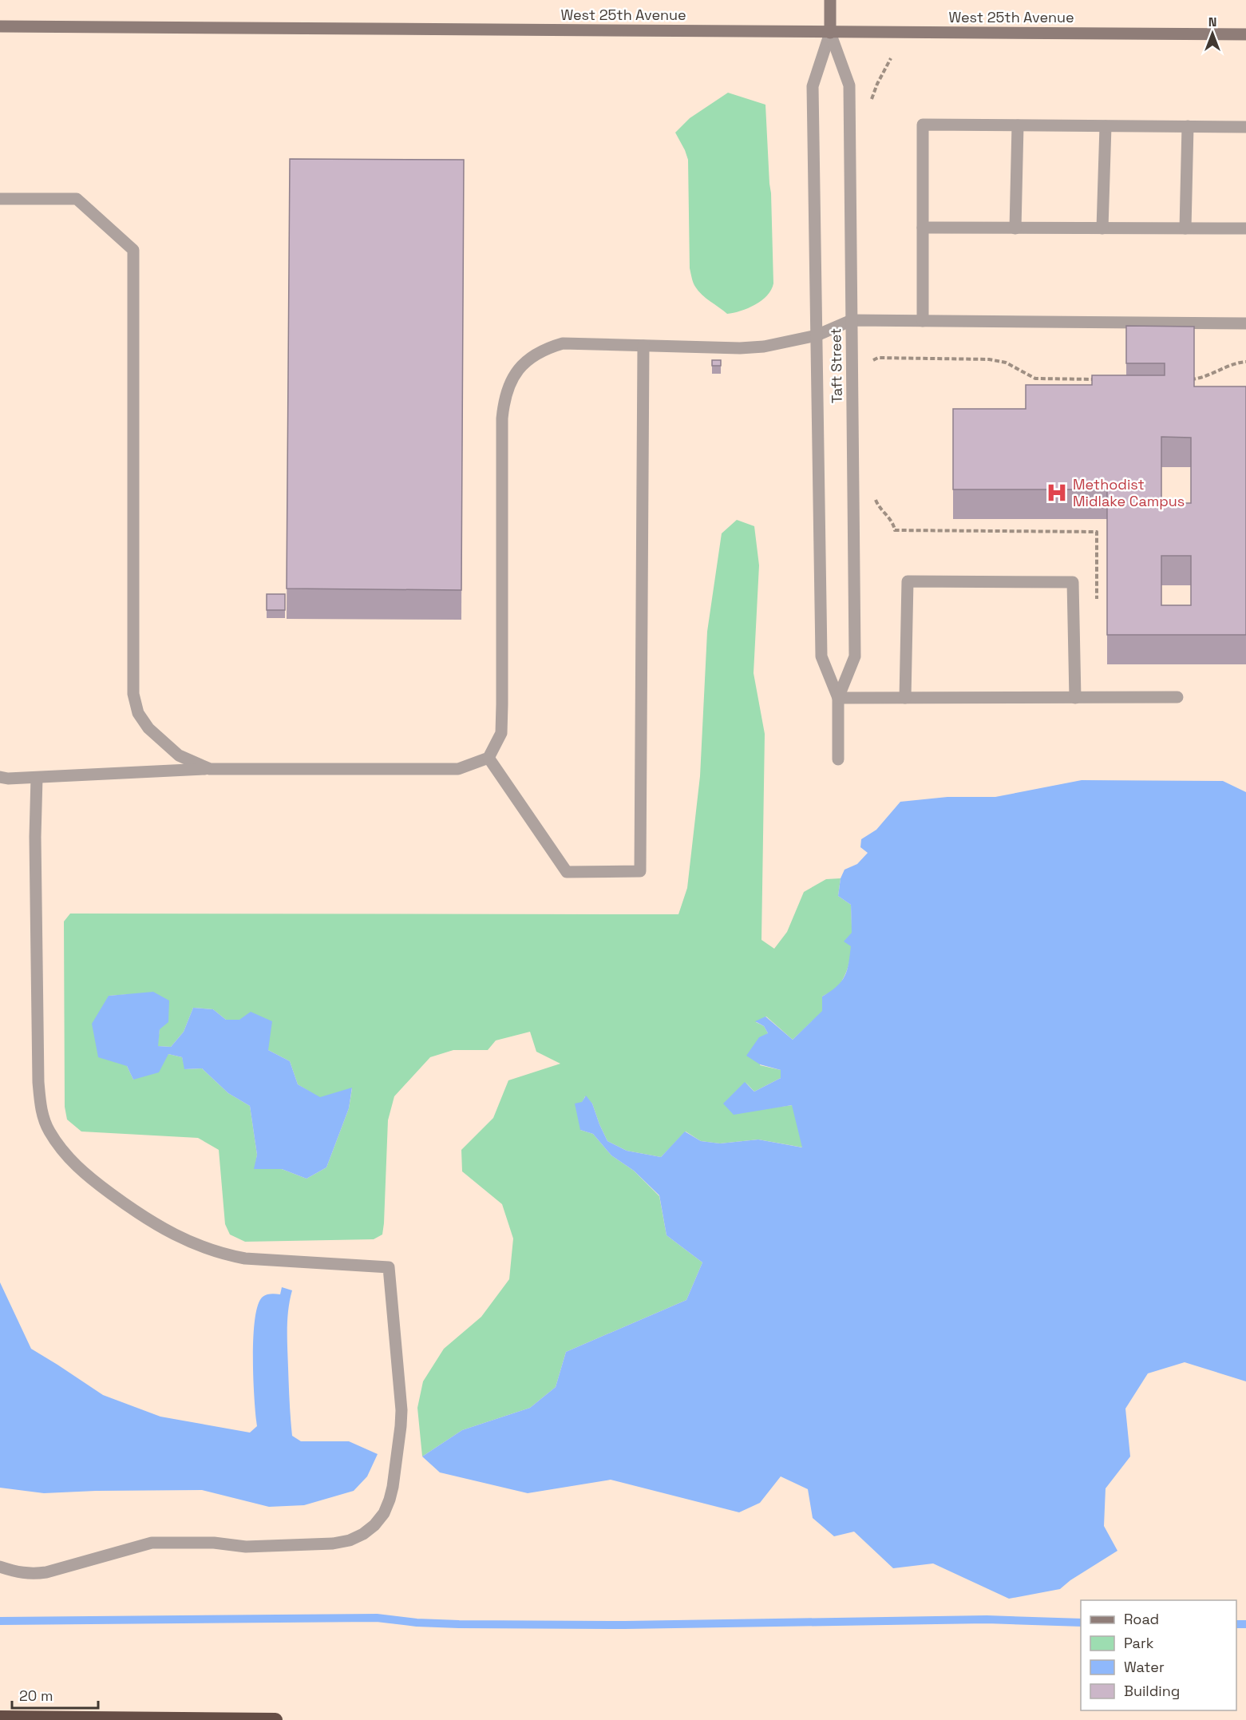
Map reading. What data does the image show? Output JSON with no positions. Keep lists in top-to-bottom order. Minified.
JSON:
{"streets":{"street":["West 25th Avenue","Taft Street"]},"crossings":[["West 25th Avenue","Taft Street"]],"places":{"hospital":["Methodist Midlake Campus"]},"legend":["Road","Park","Water","Building"],"scale_bar":"20 m","north":"top"}
